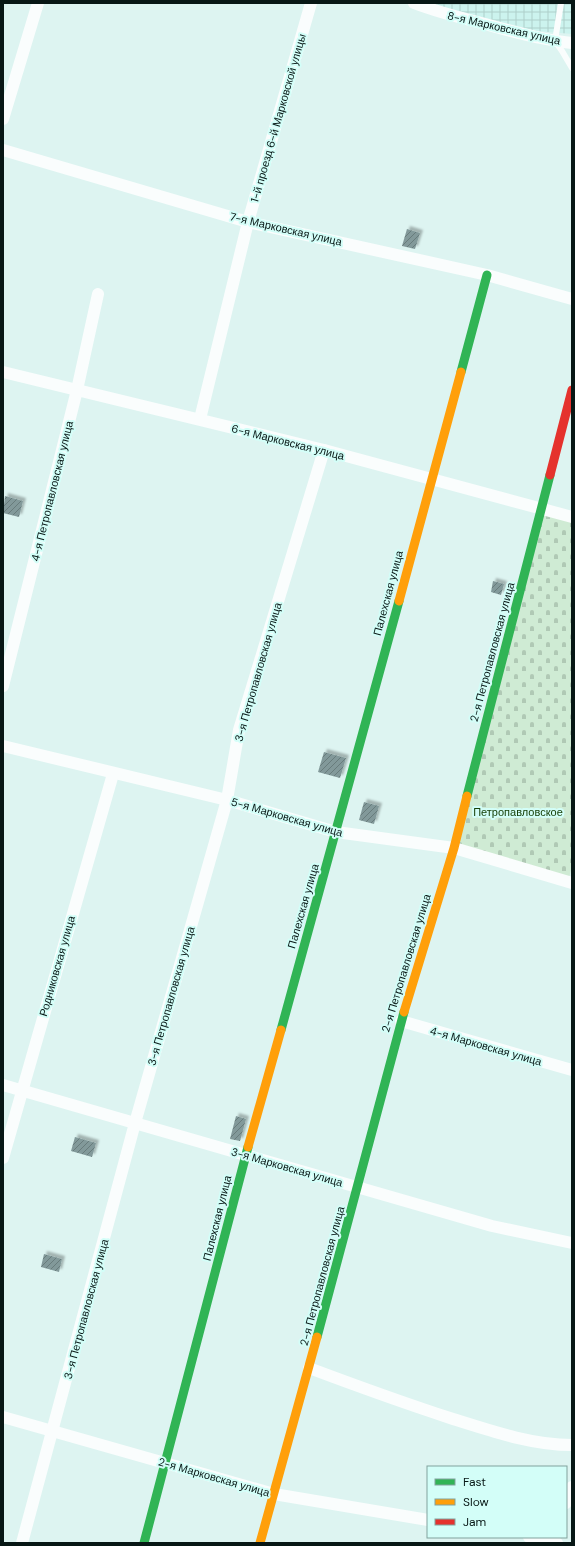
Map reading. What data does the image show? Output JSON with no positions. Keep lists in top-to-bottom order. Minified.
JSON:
{"streets":{"street":["8-я Марковская улица","1-й проезд 6-й Марковской улицы","7-я Марковская улица","6-я Марковская улица","4-я Петропавловская улица","Палехская улица","2-я Петропавловская улица","3-я Петропавловская улица","5-я Марковская улица","Родниковская улица","4-я Марковская улица","3-я Марковская улица","2-я Марковская улица"]},"crossings":[["1-й проезд 6-й Марковской улицы","7-я Марковская улица"],["1-й проезд 6-й Марковской улицы","6-я Марковская улица"],["7-я Марковская улица","Палехская улица"],["6-я Марковская улица","4-я Петропавловская улица"],["6-я Марковская улица","Палехская улица"],["6-я Марковская улица","2-я Петропавловская улица"],["6-я Марковская улица","3-я Петропавловская улица"],["Палехская улица","5-я Марковская улица"],["Палехская улица","3-я Марковская улица"],["Палехская улица","2-я Марковская улица"],["2-я Петропавловская улица","5-я Марковская улица"],["2-я Петропавловская улица","4-я Марковская улица"],["2-я Петропавловская улица","3-я Марковская улица"],["2-я Петропавловская улица","2-я Марковская улица"],["3-я Петропавловская улица","5-я Марковская улица"],["3-я Петропавловская улица","3-я Марковская улица"],["3-я Петропавловская улица","2-я Марковская улица"],["5-я Марковская улица","Родниковская улица"],["Родниковская улица","3-я Марковская улица"]],"parks":["Петропавловское"],"legend":["Fast","Slow","Jam"]}
